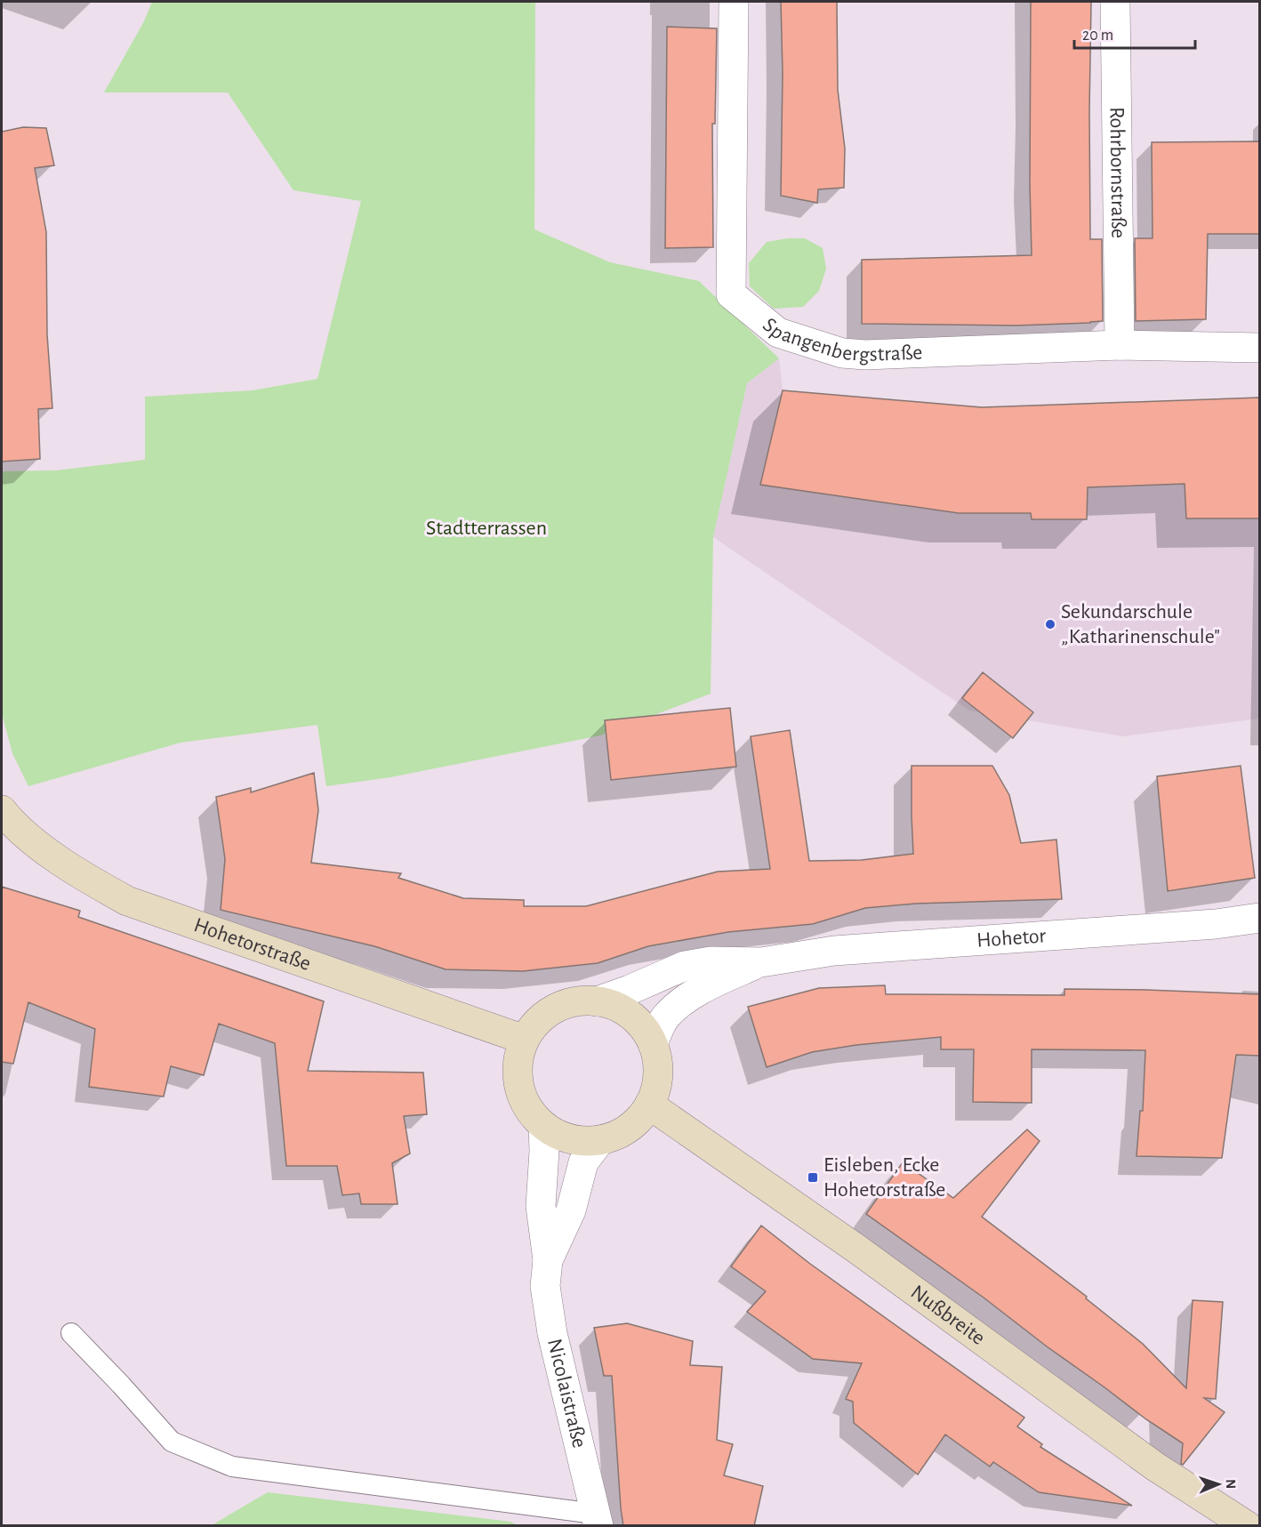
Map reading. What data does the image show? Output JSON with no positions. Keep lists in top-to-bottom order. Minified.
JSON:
{"streets":{"main road":["Hohetorstraße","Nußbreite"],"street":["Rohrbornstraße","Spangenbergstraße","Hohetor","Nicolaistraße"]},"crossings":[["Rohrbornstraße","Spangenbergstraße"],["Hohetor","Hohetorstraße"],["Hohetor","Nußbreite"],["Hohetor","Nicolaistraße"],["Hohetorstraße","Nußbreite"],["Hohetorstraße","Nicolaistraße"],["Nußbreite","Nicolaistraße"]],"parks":["Stadtterrassen"],"places":{"other":["Sekundarschule „Katharinenschule\""],"transit":["Eisleben, Ecke Hohetorstraße"]},"scale_bar":"20 m","north":"right"}
